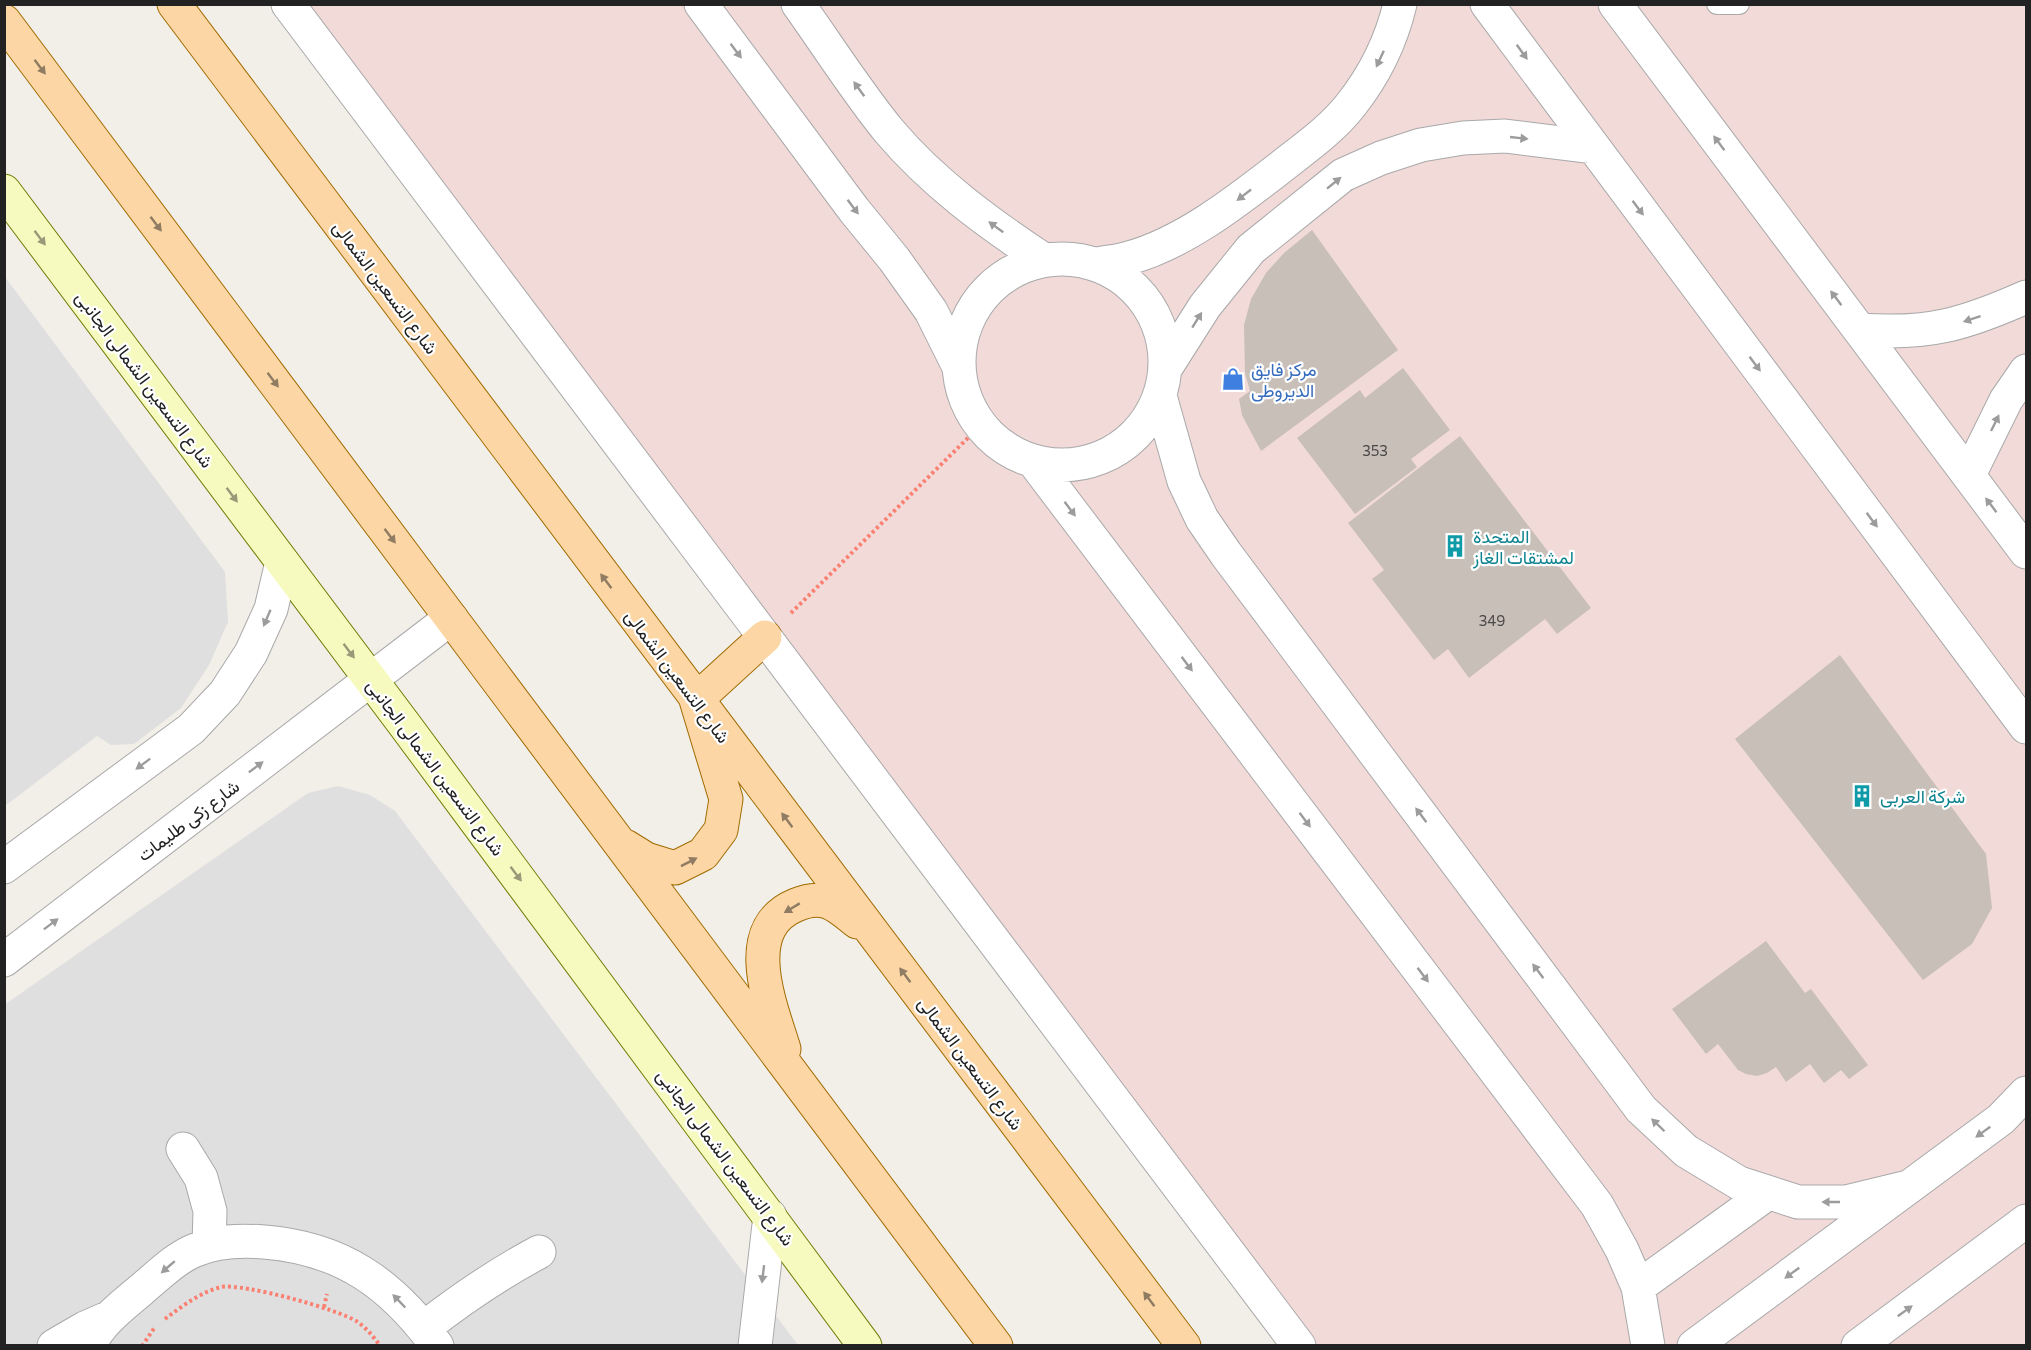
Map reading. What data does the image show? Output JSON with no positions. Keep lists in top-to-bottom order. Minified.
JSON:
{"streets":{"main road":["شارع التسعين الشمالى","شارع التسعين الشمالى الجانبى"],"street":["شارع زكى طليمات"]},"crossings":[["شارع التسعين الشمالى الجانبى","شارع زكى طليمات"]],"places":{"shop":["مركز فايق الديروطى"],"building":["المتحدة لمشتقات الغاز","شركة العربى"]},"house_numbers":["353","349"]}
